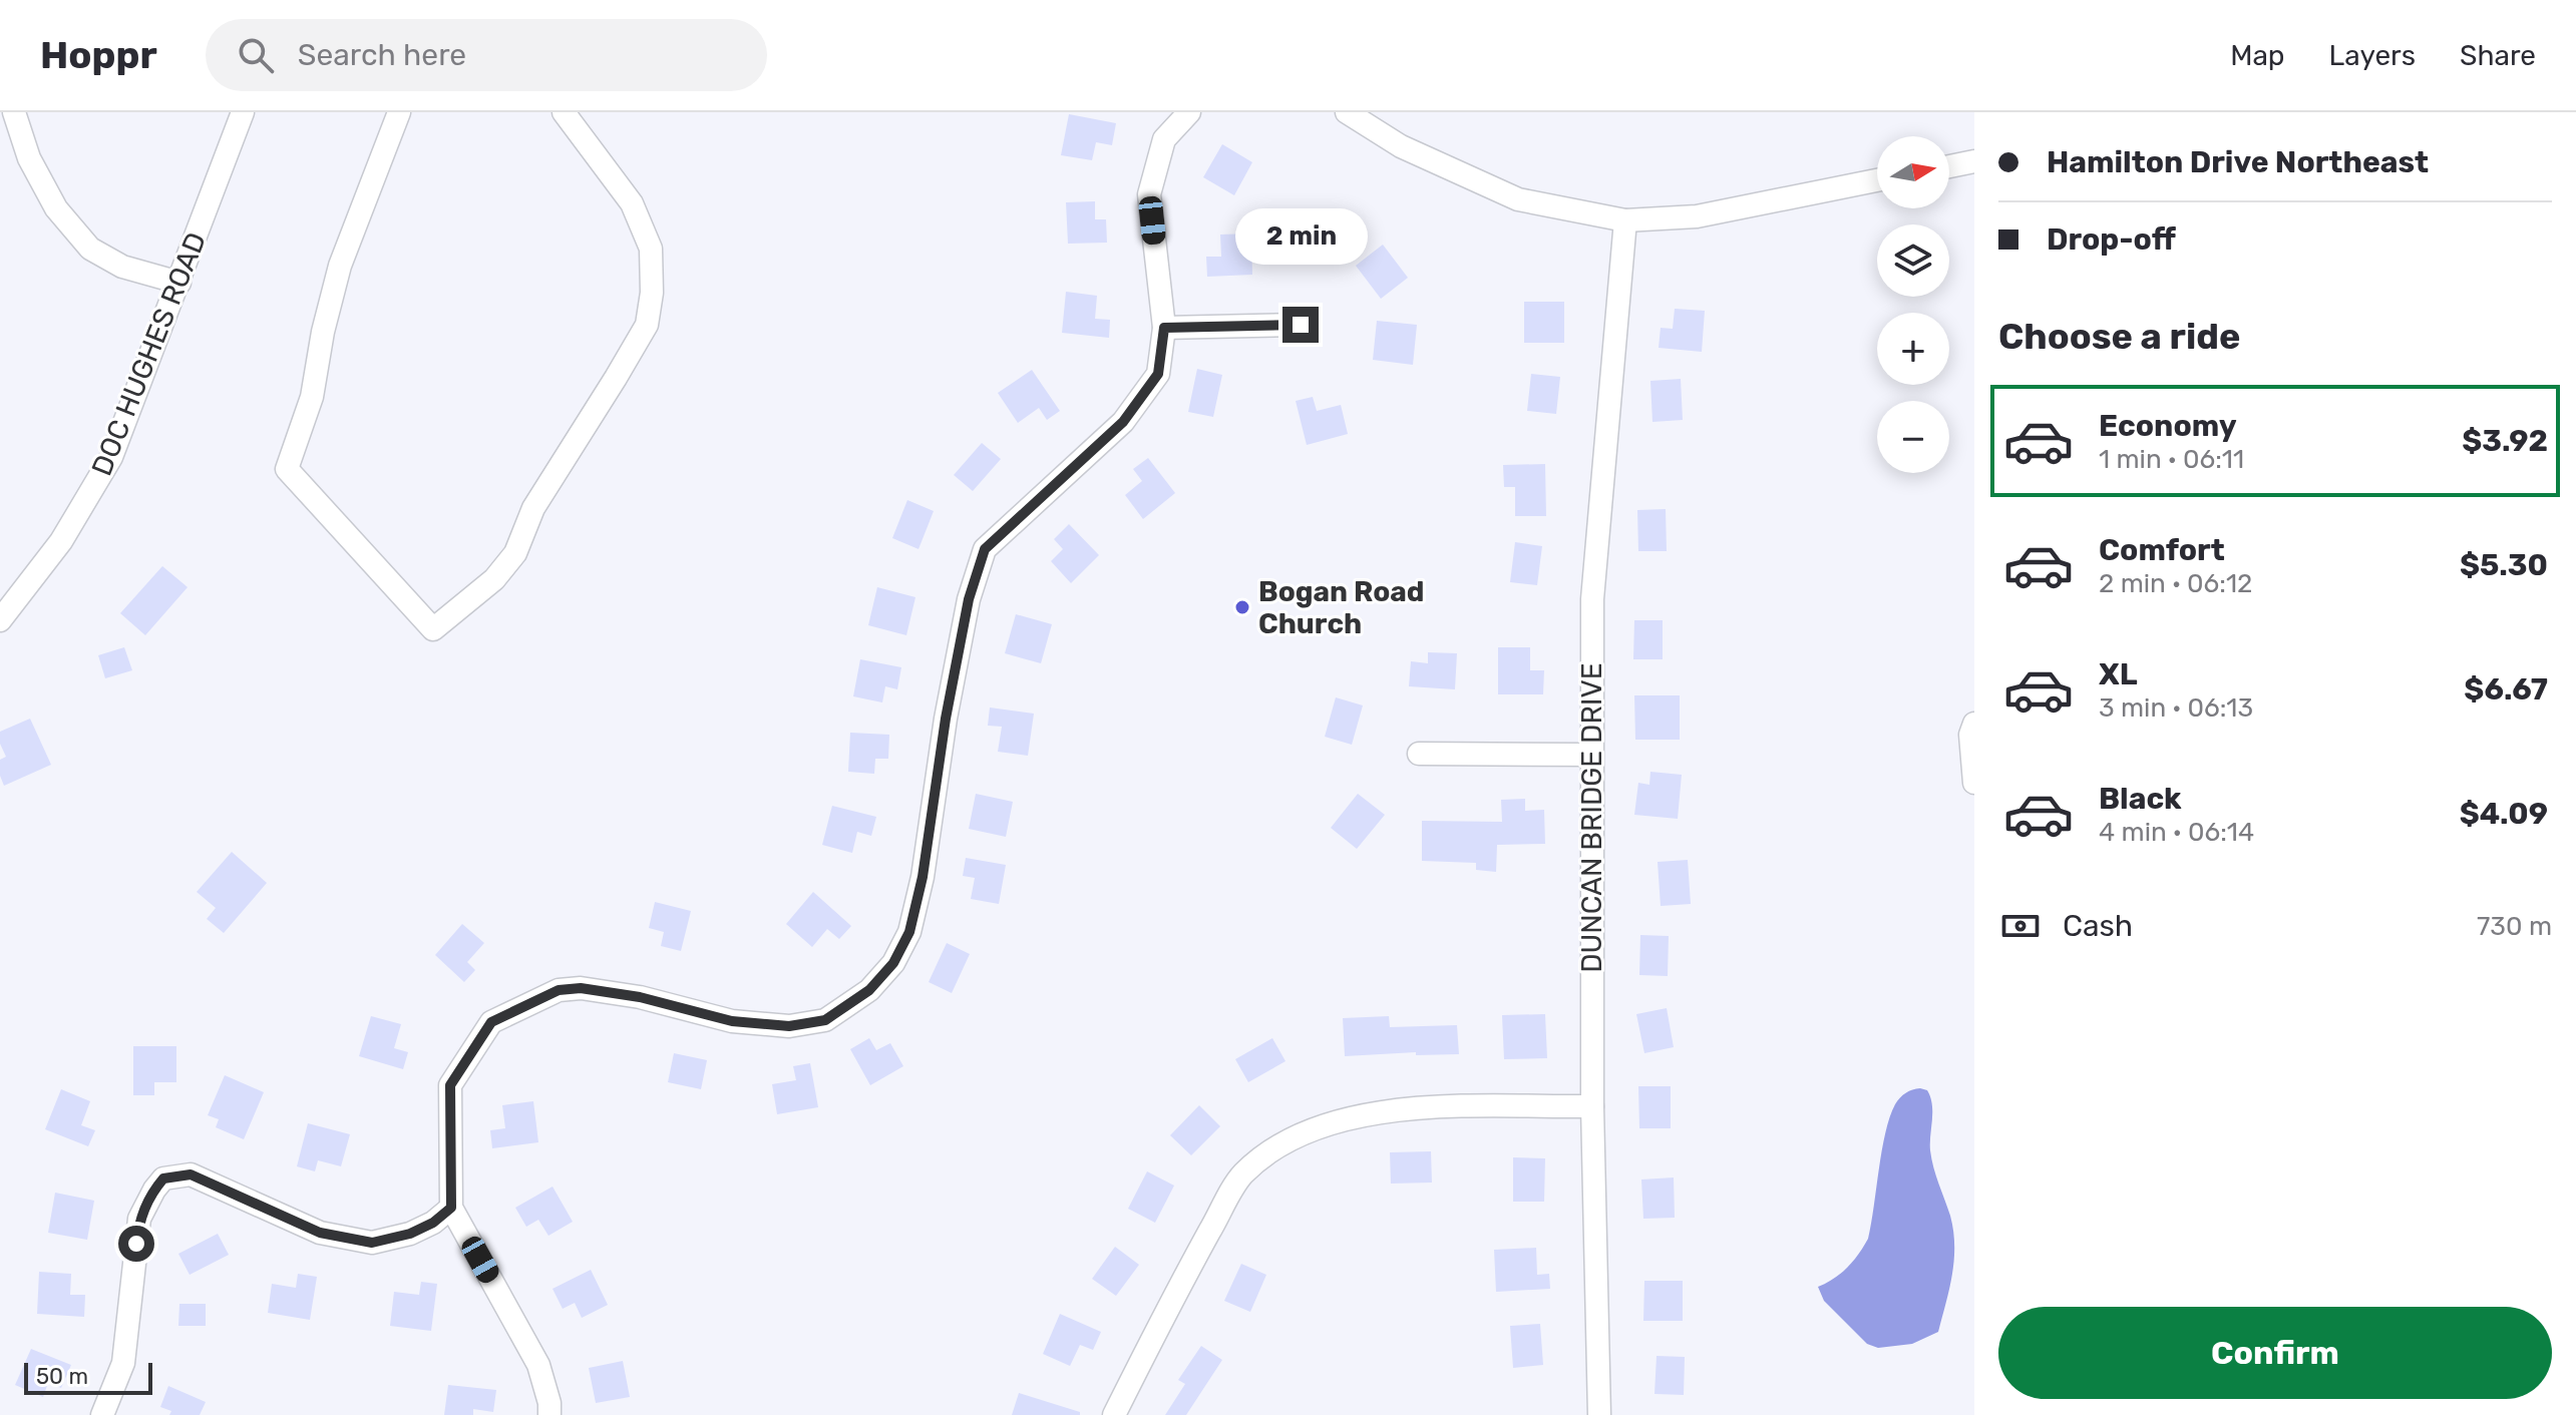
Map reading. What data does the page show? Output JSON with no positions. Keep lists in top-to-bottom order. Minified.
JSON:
{"streets":{"street":["DOC HUGHES ROAD","DUNCAN BRIDGE DRIVE"]},"places":["Bogan Road Church"],"scale_bar":"50 m","north":"right","page":{"header":"Hoppr","search":"Search here","nav":["Map","Layers","Share"],"banner":["Hamilton Drive Northeast","Drop-off"],"map_buttons":["+","−"],"bubble":"2 min","heading":"Choose a ride","list":[{"name":"Economy","note":"1 min · 06:11","value":"$3.92"},{"name":"Comfort","note":"2 min · 06:12","value":"$5.30"},{"name":"XL","note":"3 min · 06:13","value":"$6.67"},{"name":"Black","note":"4 min · 06:14","value":"$4.09"}],"pay":["Cash","730 m"],"buttons":"Confirm","scale":"50 m"}}
